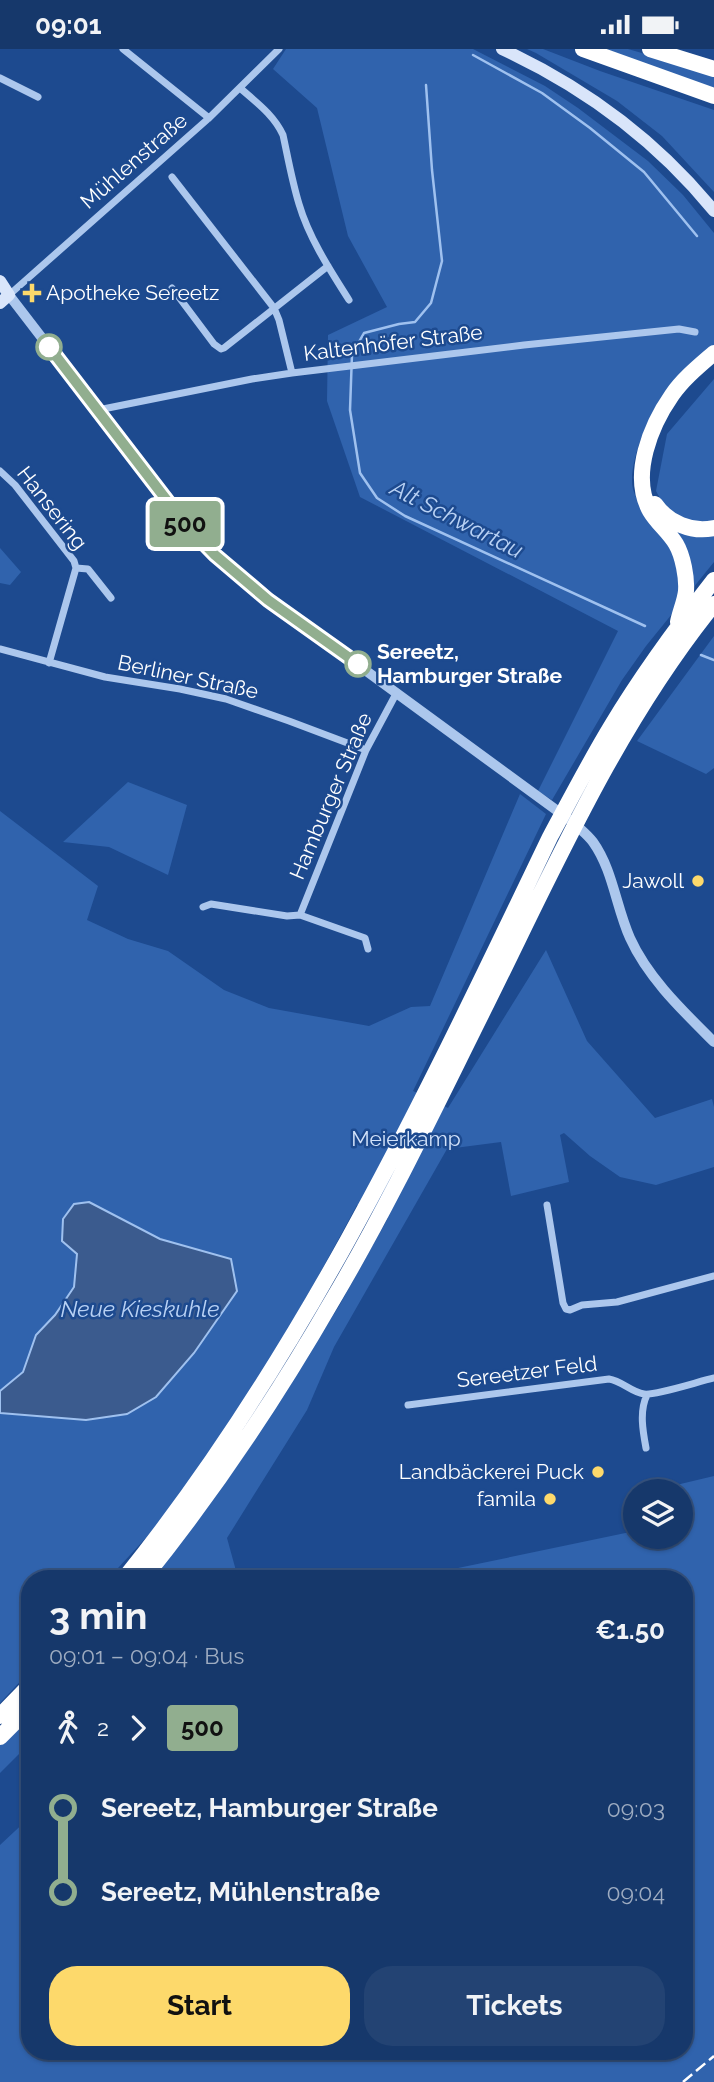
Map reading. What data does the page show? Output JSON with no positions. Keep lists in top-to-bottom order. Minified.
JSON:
{"streets":{"street":["Mühlenstraße","Kaltenhöfer Straße","Hansering","Berliner Straße","Hamburger Straße","Sereetzer Feld"]},"crossings":[["Hansering","Berliner Straße"],["Berliner Straße","Hamburger Straße"]],"water":["Alt Schwartau","Neue Kieskuhle"],"parks":["Meierkamp"],"places":{"health":["Apotheke Sereetz"],"other":["Sereetz, Hamburger Straße","Jawoll","Landbäckerei Puck","famila"]},"lines":["bus line 500"],"page":{"status":"09:01","on_map":"500","heading":["3 min","09:01 – 09:04 · Bus","€1.50"],"legs":["2","500"],"list":[{"name":"Sereetz, Hamburger Straße","value":"09:03"},{"name":"Sereetz, Mühlenstraße","value":"09:04"}],"buttons":["Start","Tickets"]}}
